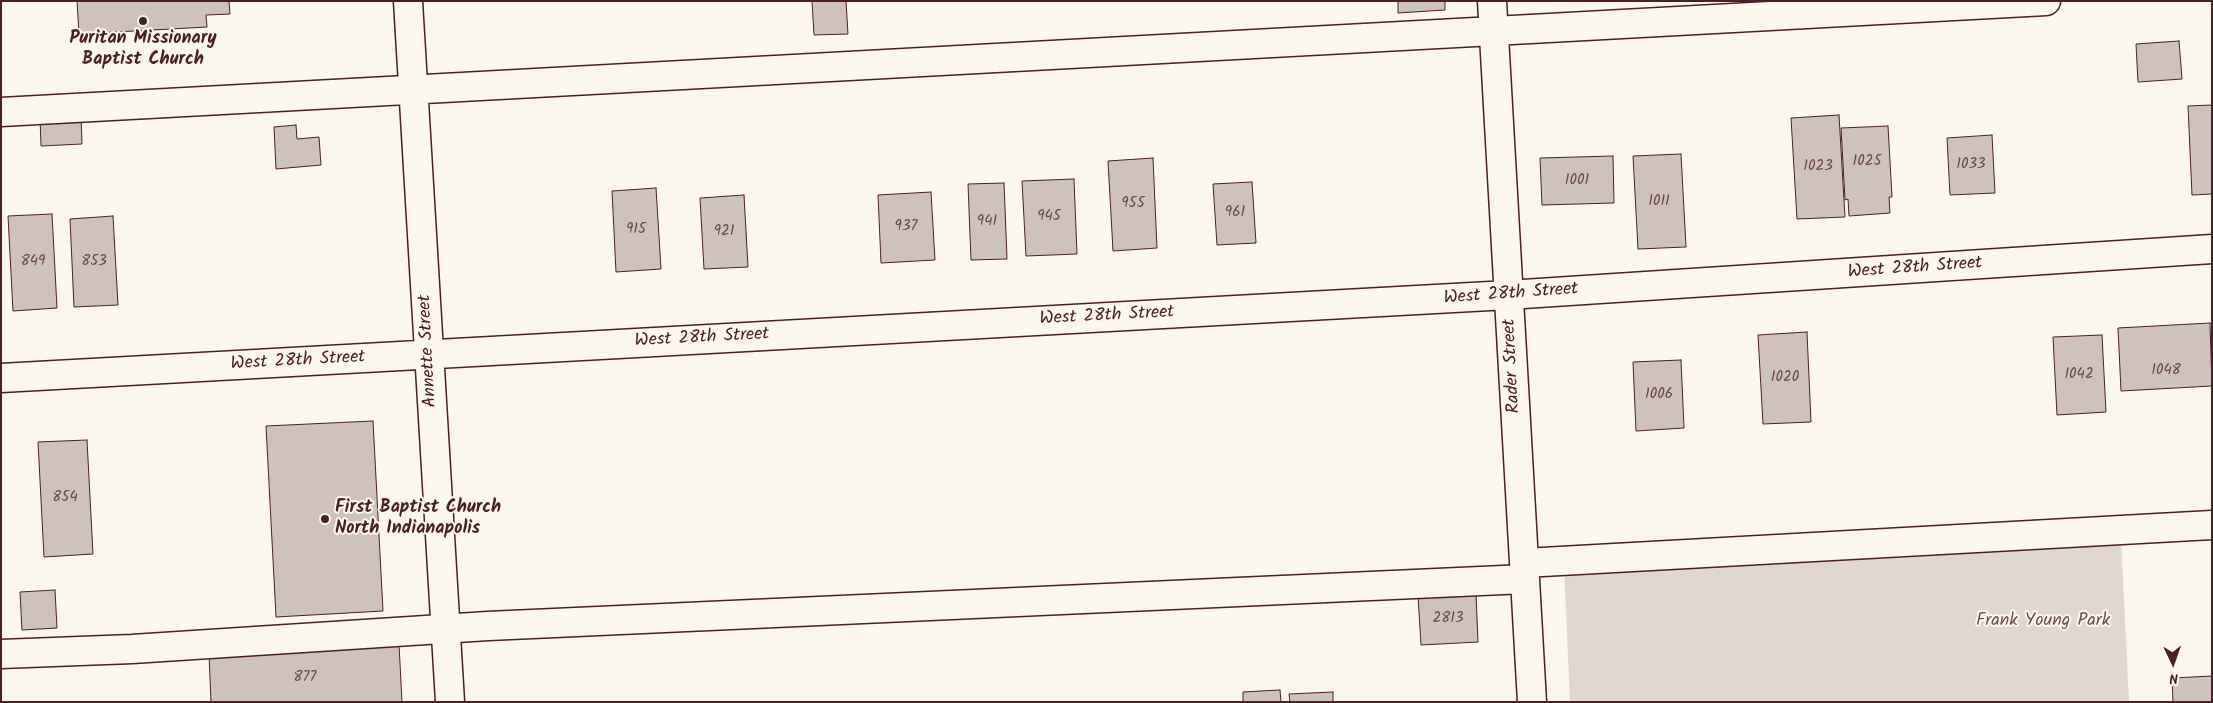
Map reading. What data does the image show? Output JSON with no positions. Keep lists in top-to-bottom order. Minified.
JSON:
{"streets":{"street":["West 28th Street","Annette Street","Rader Street"]},"crossings":[["West 28th Street","Annette Street"],["West 28th Street","Rader Street"]],"parks":["Frank Young Park"],"places":["Puritan Missionary Baptist Church","First Baptist Church North Indianapolis"],"house_numbers":["1025","1033","1023","1001","1011","955","961","945","941","937","915","921","849","853","1048","1042","1020","1006","854","2813","877"],"north":"bottom"}
